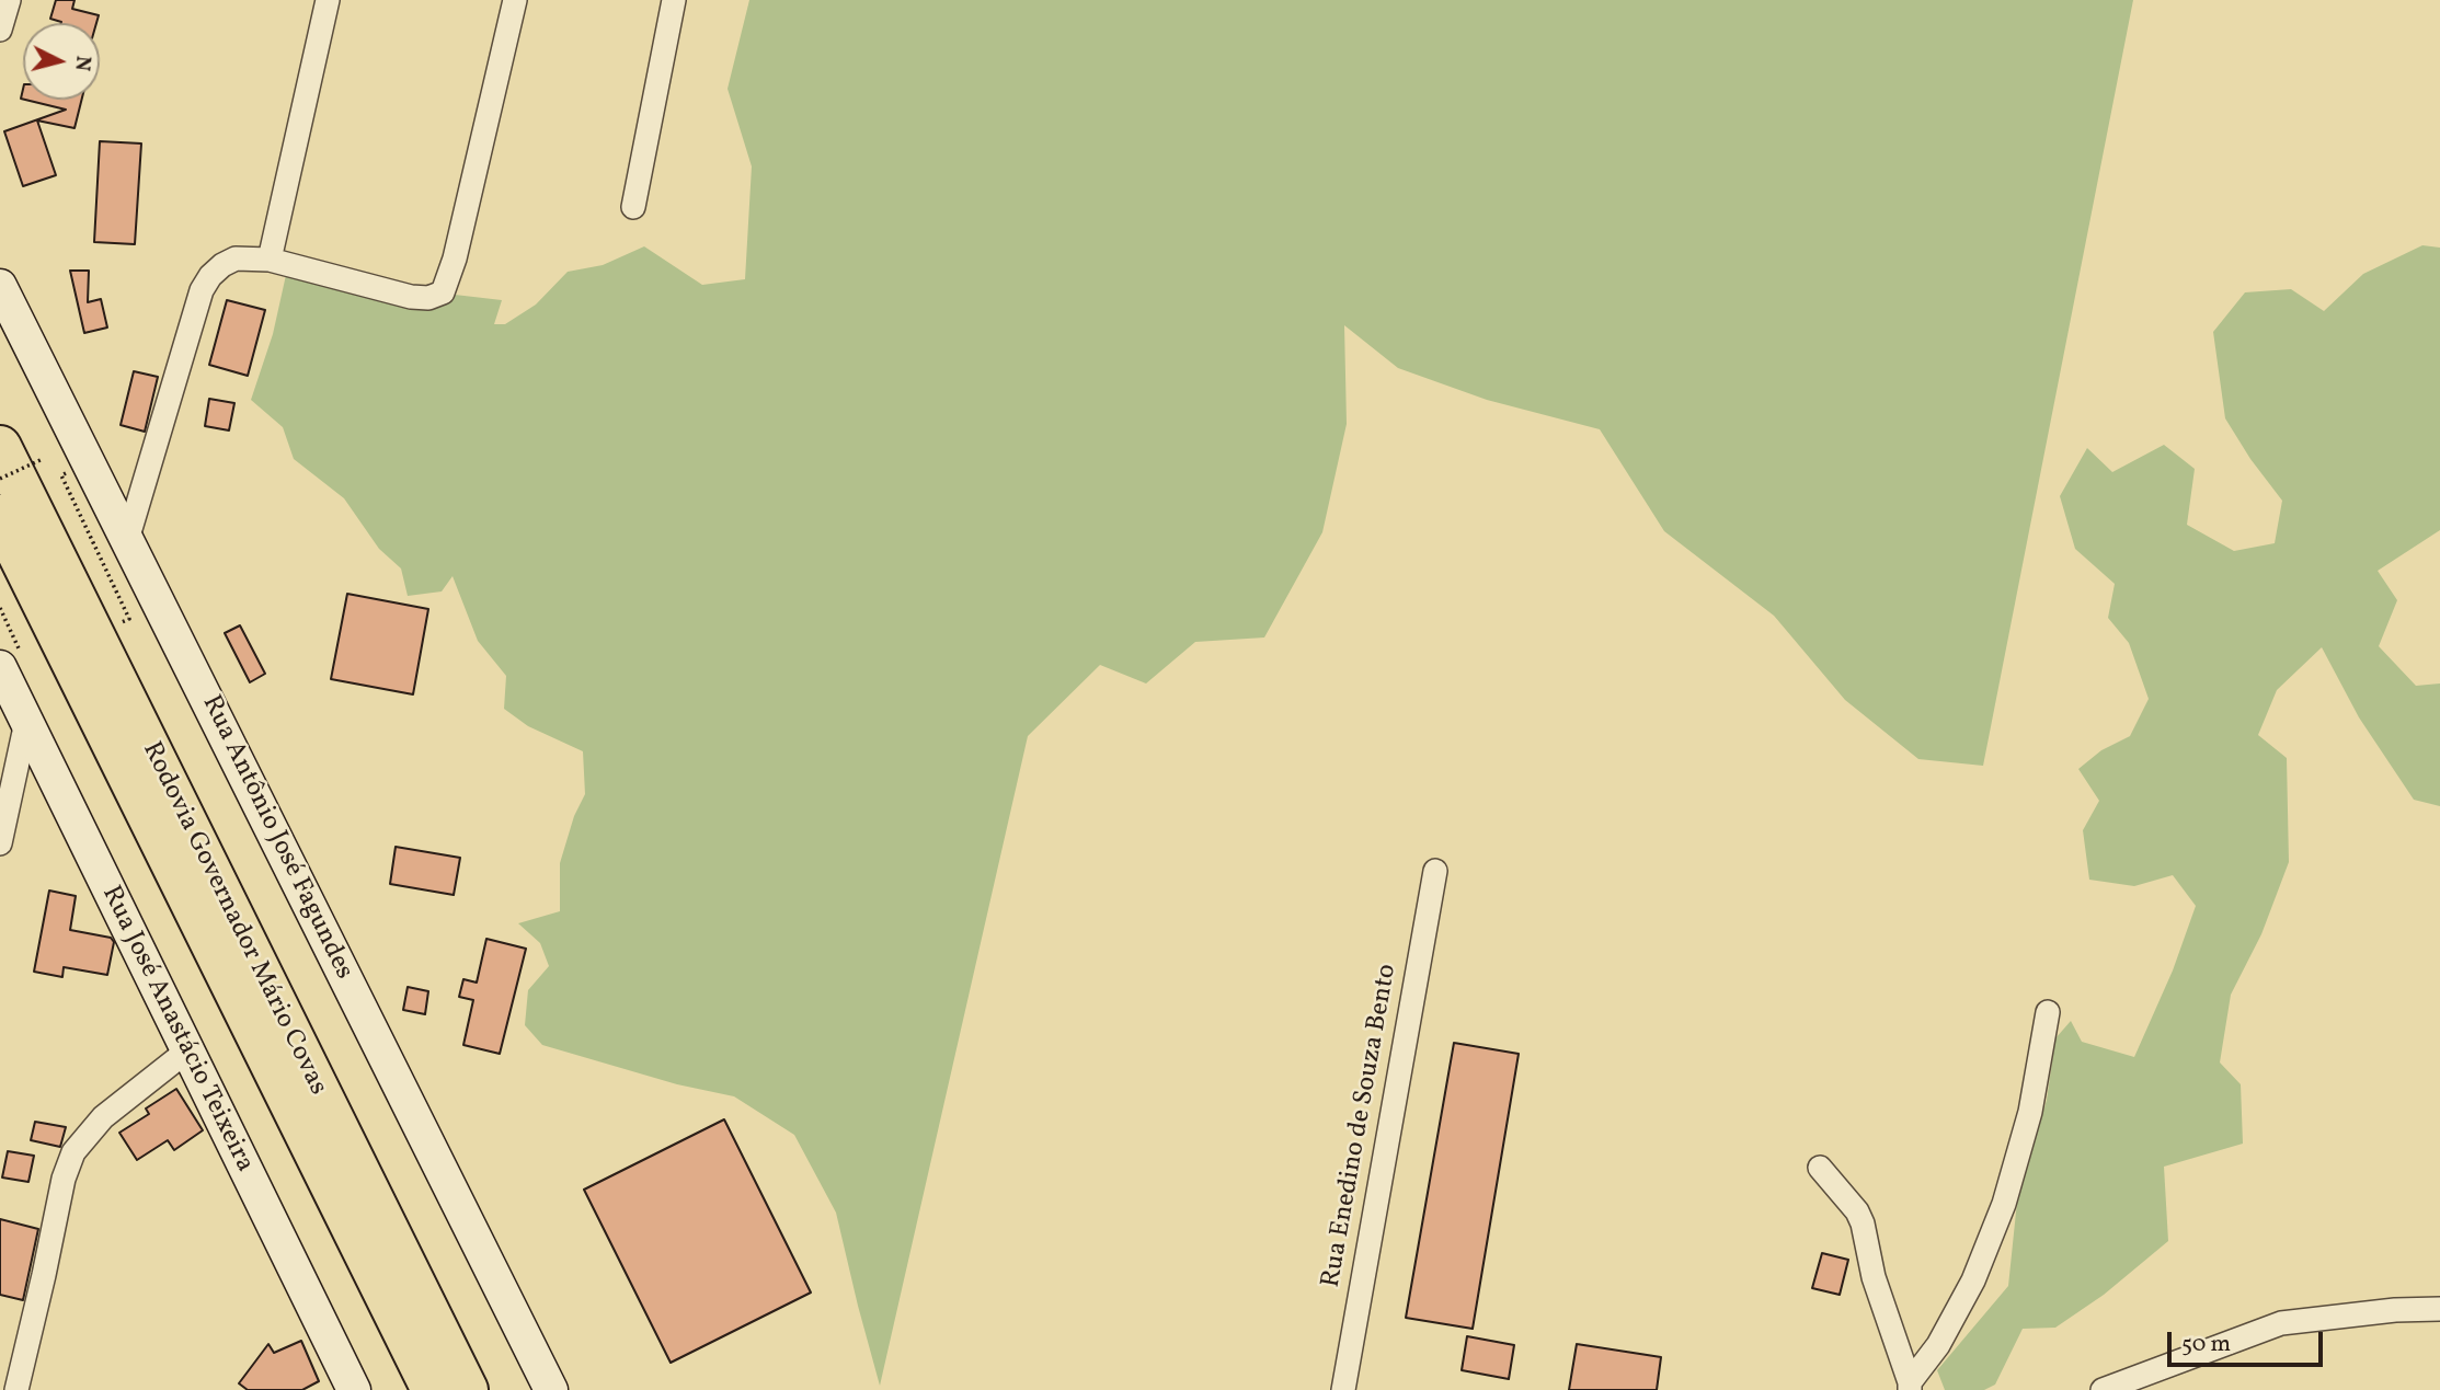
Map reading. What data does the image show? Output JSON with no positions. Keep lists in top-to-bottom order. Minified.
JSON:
{"streets":{"highway":["Rodovia Governador Mário Covas"],"main road":["Rua Antônio José Fagundes","Rua José Anastácio Teixeira"],"street":["Rua Enedino de Souza Bento"]},"scale_bar":"50 m","north":"right"}
